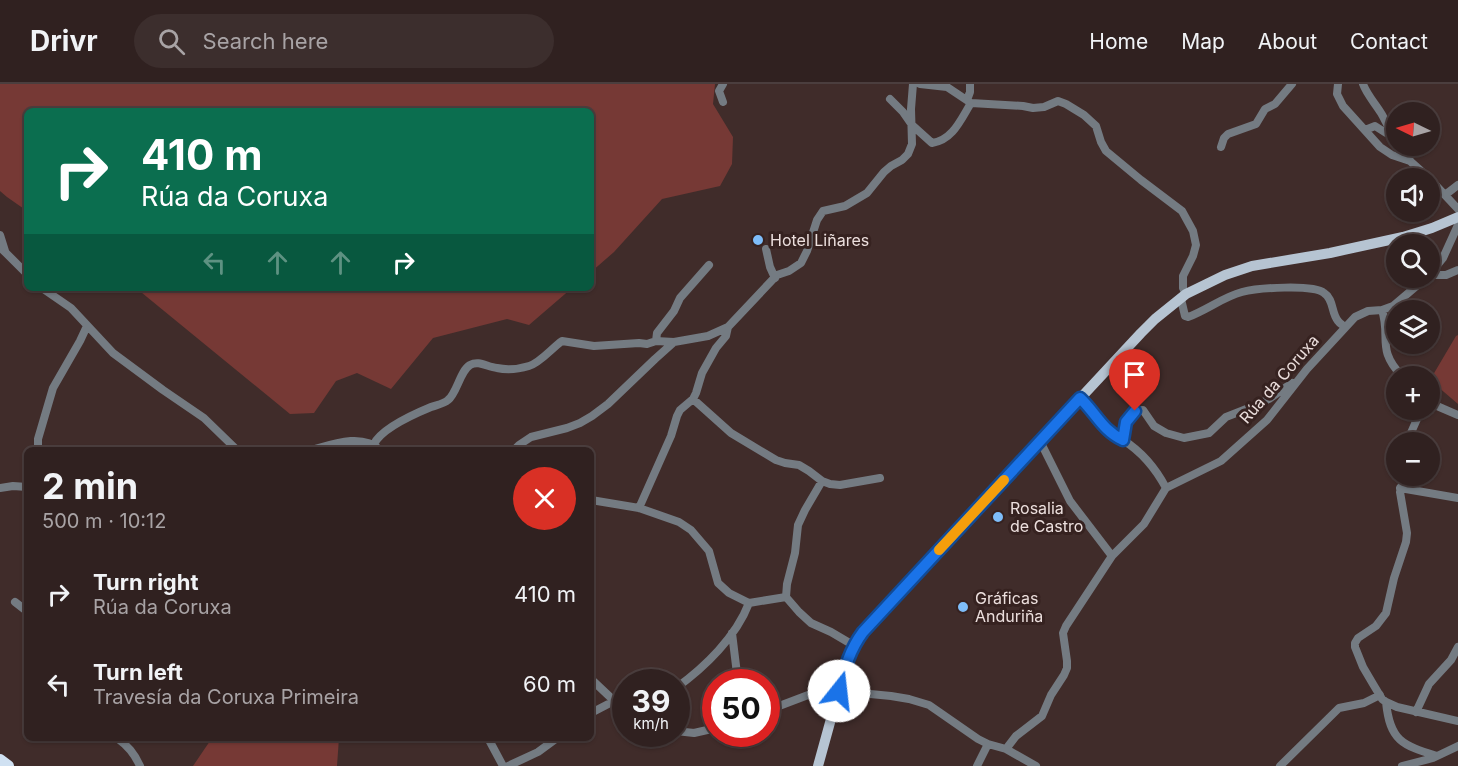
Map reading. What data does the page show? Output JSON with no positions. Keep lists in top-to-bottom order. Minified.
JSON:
{"streets":{"street":["Rúa da Coruxa"]},"places":["Hotel Liñares","Rosalia de Castro","Gráficas Anduriña"],"north":"left","page":{"header":"Drivr","search":"Search here","nav":["Home","Map","About","Contact"],"map_buttons":["+","−"],"turn":["410 m","Rúa da Coruxa"],"heading":["2 min","500 m · 10:12"],"list":[{"name":"Turn right","note":"Rúa da Coruxa","value":"410 m"},{"name":"Turn left","note":"Travesía da Coruxa Primeira","value":"60 m"}],"speed":"39 km/h","limit":"50"}}
